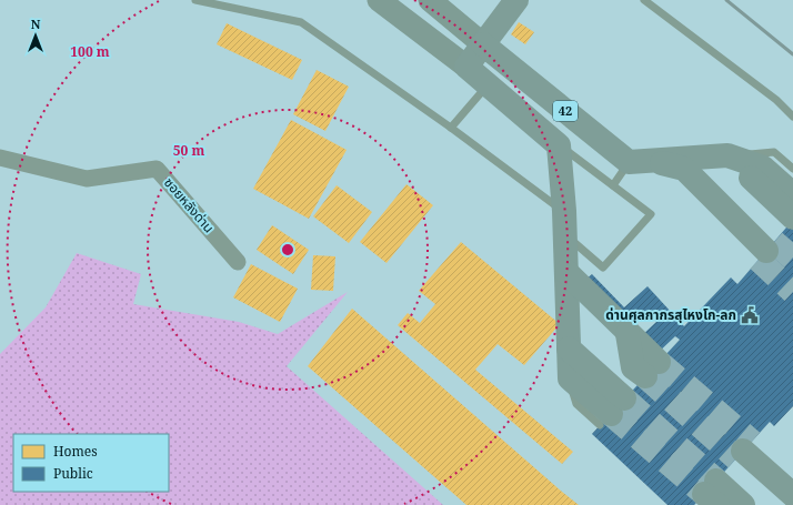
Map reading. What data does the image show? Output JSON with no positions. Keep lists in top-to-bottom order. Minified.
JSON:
{"streets":{"highway":["42"],"street":["ซอยหลังด่าน"]},"places":{"public building":["ด่านศุลกากรสุไหงโก-ลก"]},"legend":["Homes","Public"],"north":"top","rings":["100 m","50 m"]}
